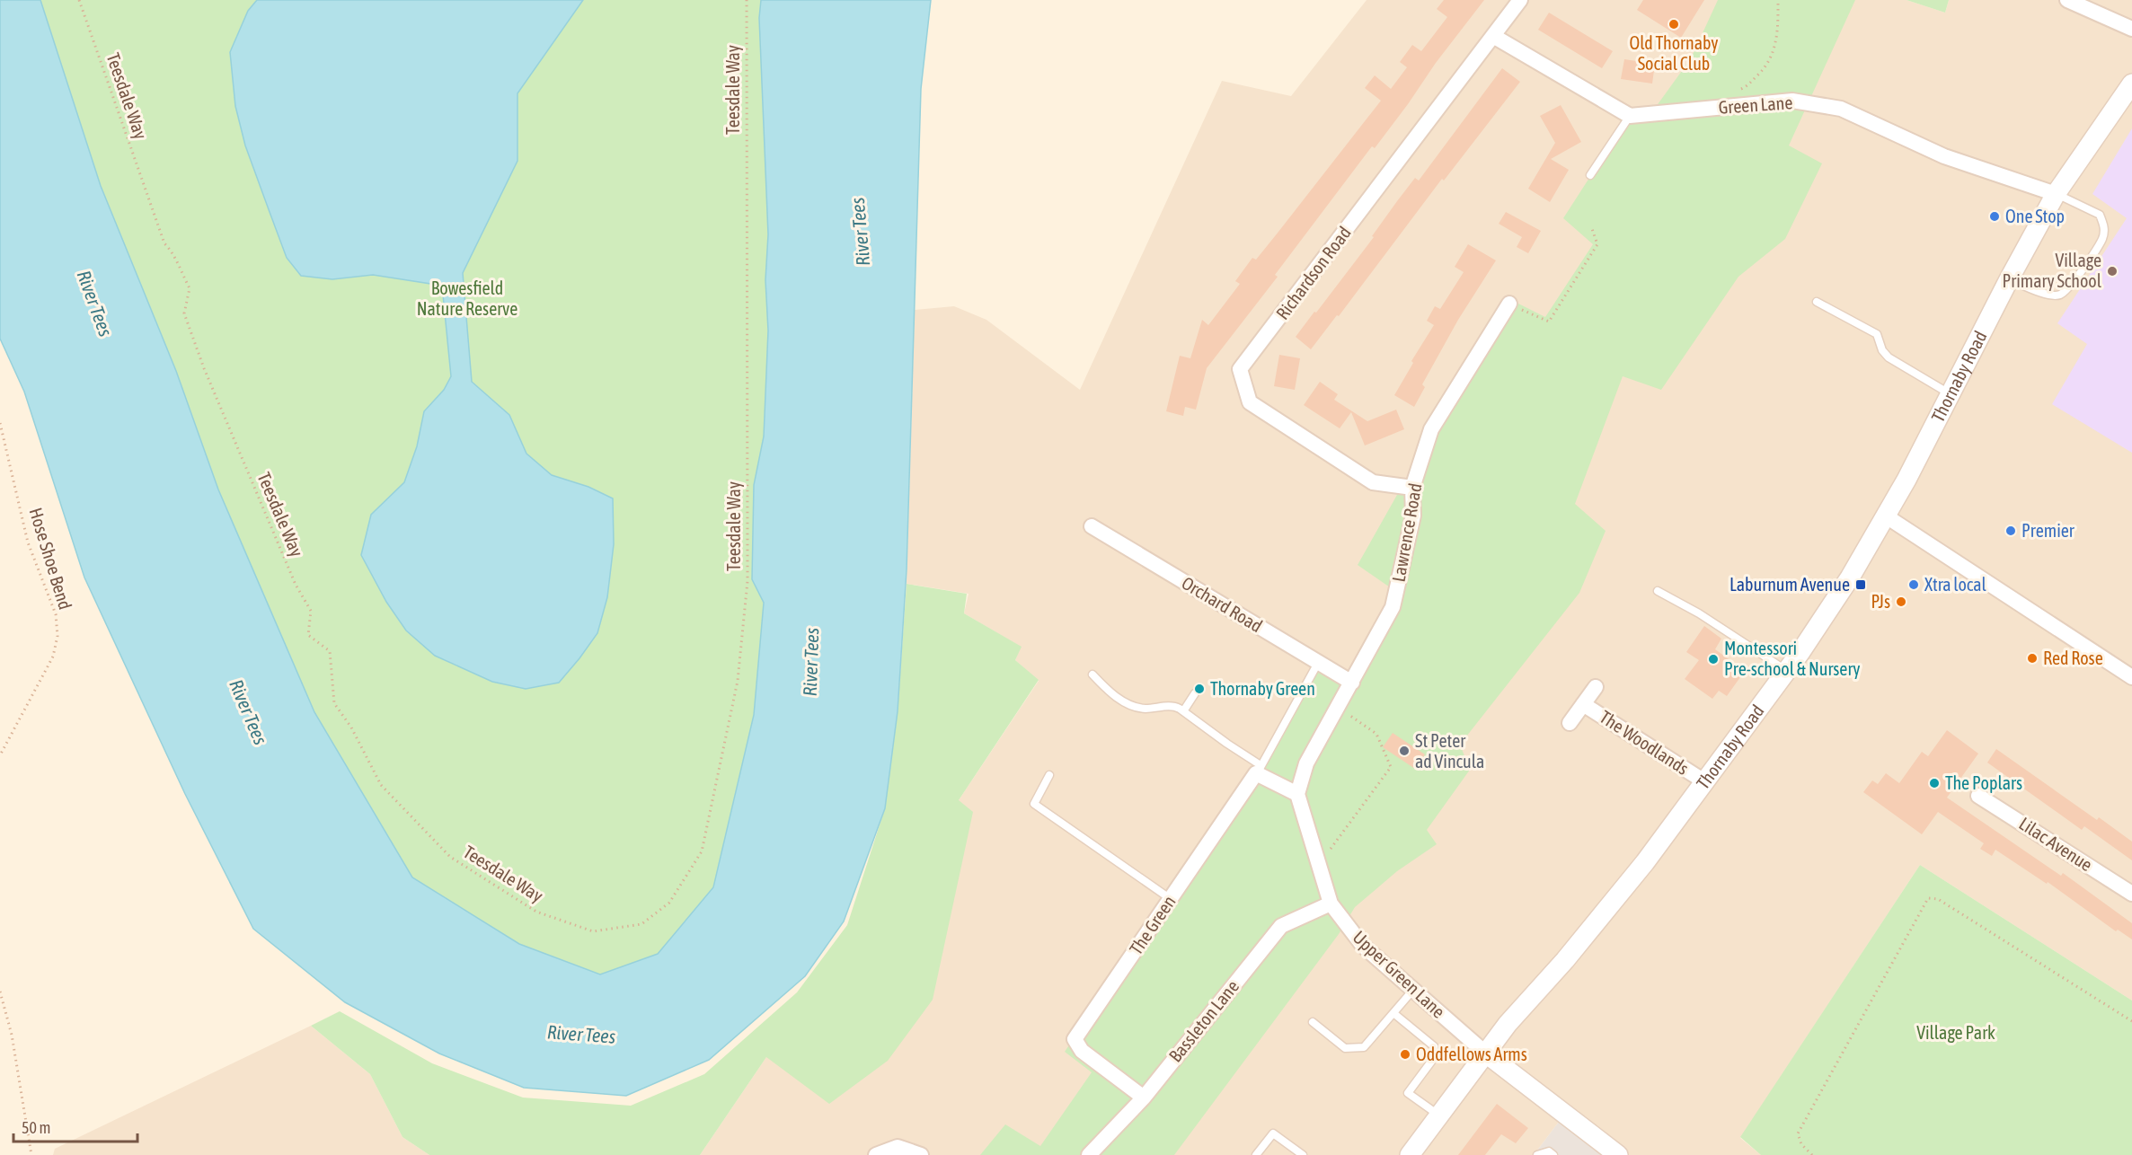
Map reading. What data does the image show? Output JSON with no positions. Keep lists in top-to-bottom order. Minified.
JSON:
{"streets":{"street":["Green Lane","Richardson Road","Thornaby Road","Lawrence Road","Orchard Road","The Woodlands","Lilac Avenue","The Green","Upper Green Lane","Bassleton Lane"],"path":["Teesdale Way","Hose Shoe Bend"]},"crossings":[["Green Lane","Thornaby Road"],["Richardson Road","Lawrence Road"],["Thornaby Road","The Woodlands"],["Thornaby Road","Upper Green Lane"],["Lawrence Road","Orchard Road"],["Lawrence Road","Upper Green Lane"],["The Green","Bassleton Lane"],["Upper Green Lane","Bassleton Lane"]],"water":["River Tees"],"parks":["Bowesfield Nature Reserve","Village Park"],"places":{"other":["Old Thornaby Social Club","One Stop","Village Primary School","Premier","Xtra local","PJs","Red Rose","Montessori Pre-school & Nursery","Thornaby Green","St Peter ad Vincula","The Poplars","Oddfellows Arms"],"transit":["Laburnum Avenue"]},"scale_bar":"50 m"}
